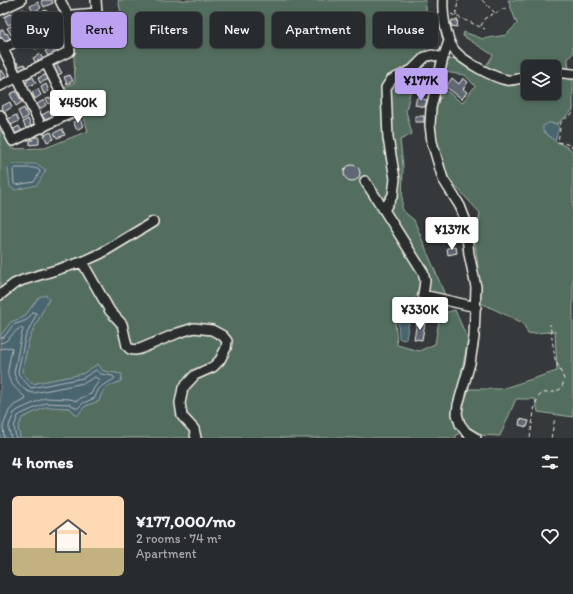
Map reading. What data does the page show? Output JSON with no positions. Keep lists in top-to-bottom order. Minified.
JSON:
{"page":{"chip":["Buy","Rent","Filters","New","Apartment","House"],"price":["¥177K","¥450K","¥137K","¥330K"],"heading":"4 homes","list":[{"name":"¥177,000/mo","note":"2 rooms · 74 m² · Apartment"}]}}
